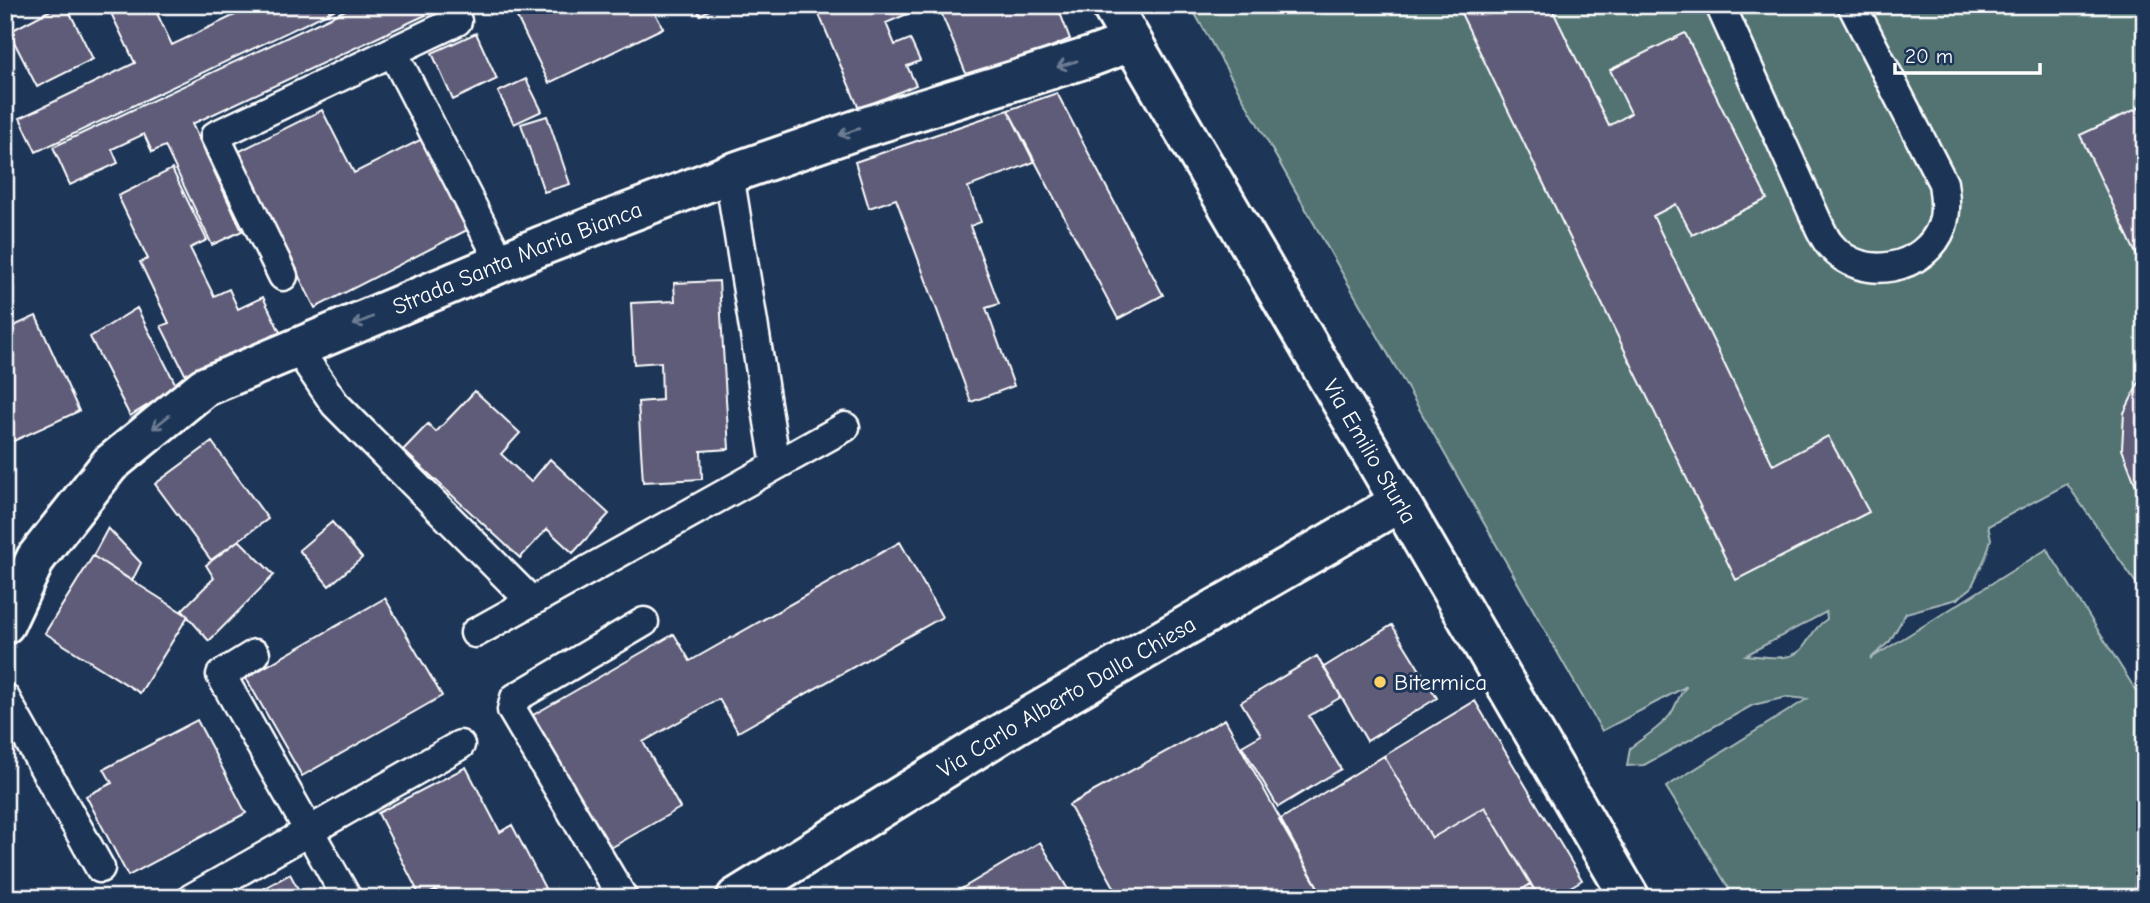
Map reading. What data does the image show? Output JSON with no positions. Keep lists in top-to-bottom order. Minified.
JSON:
{"streets":{"street":["Strada Santa Maria Bianca","Via Emilio Sturla","Via Carlo Alberto Dalla Chiesa"]},"crossings":[["Strada Santa Maria Bianca","Via Emilio Sturla"],["Via Emilio Sturla","Via Carlo Alberto Dalla Chiesa"]],"one_way":["Strada Santa Maria Bianca"],"places":["Bitermica"],"scale_bar":"20 m"}
